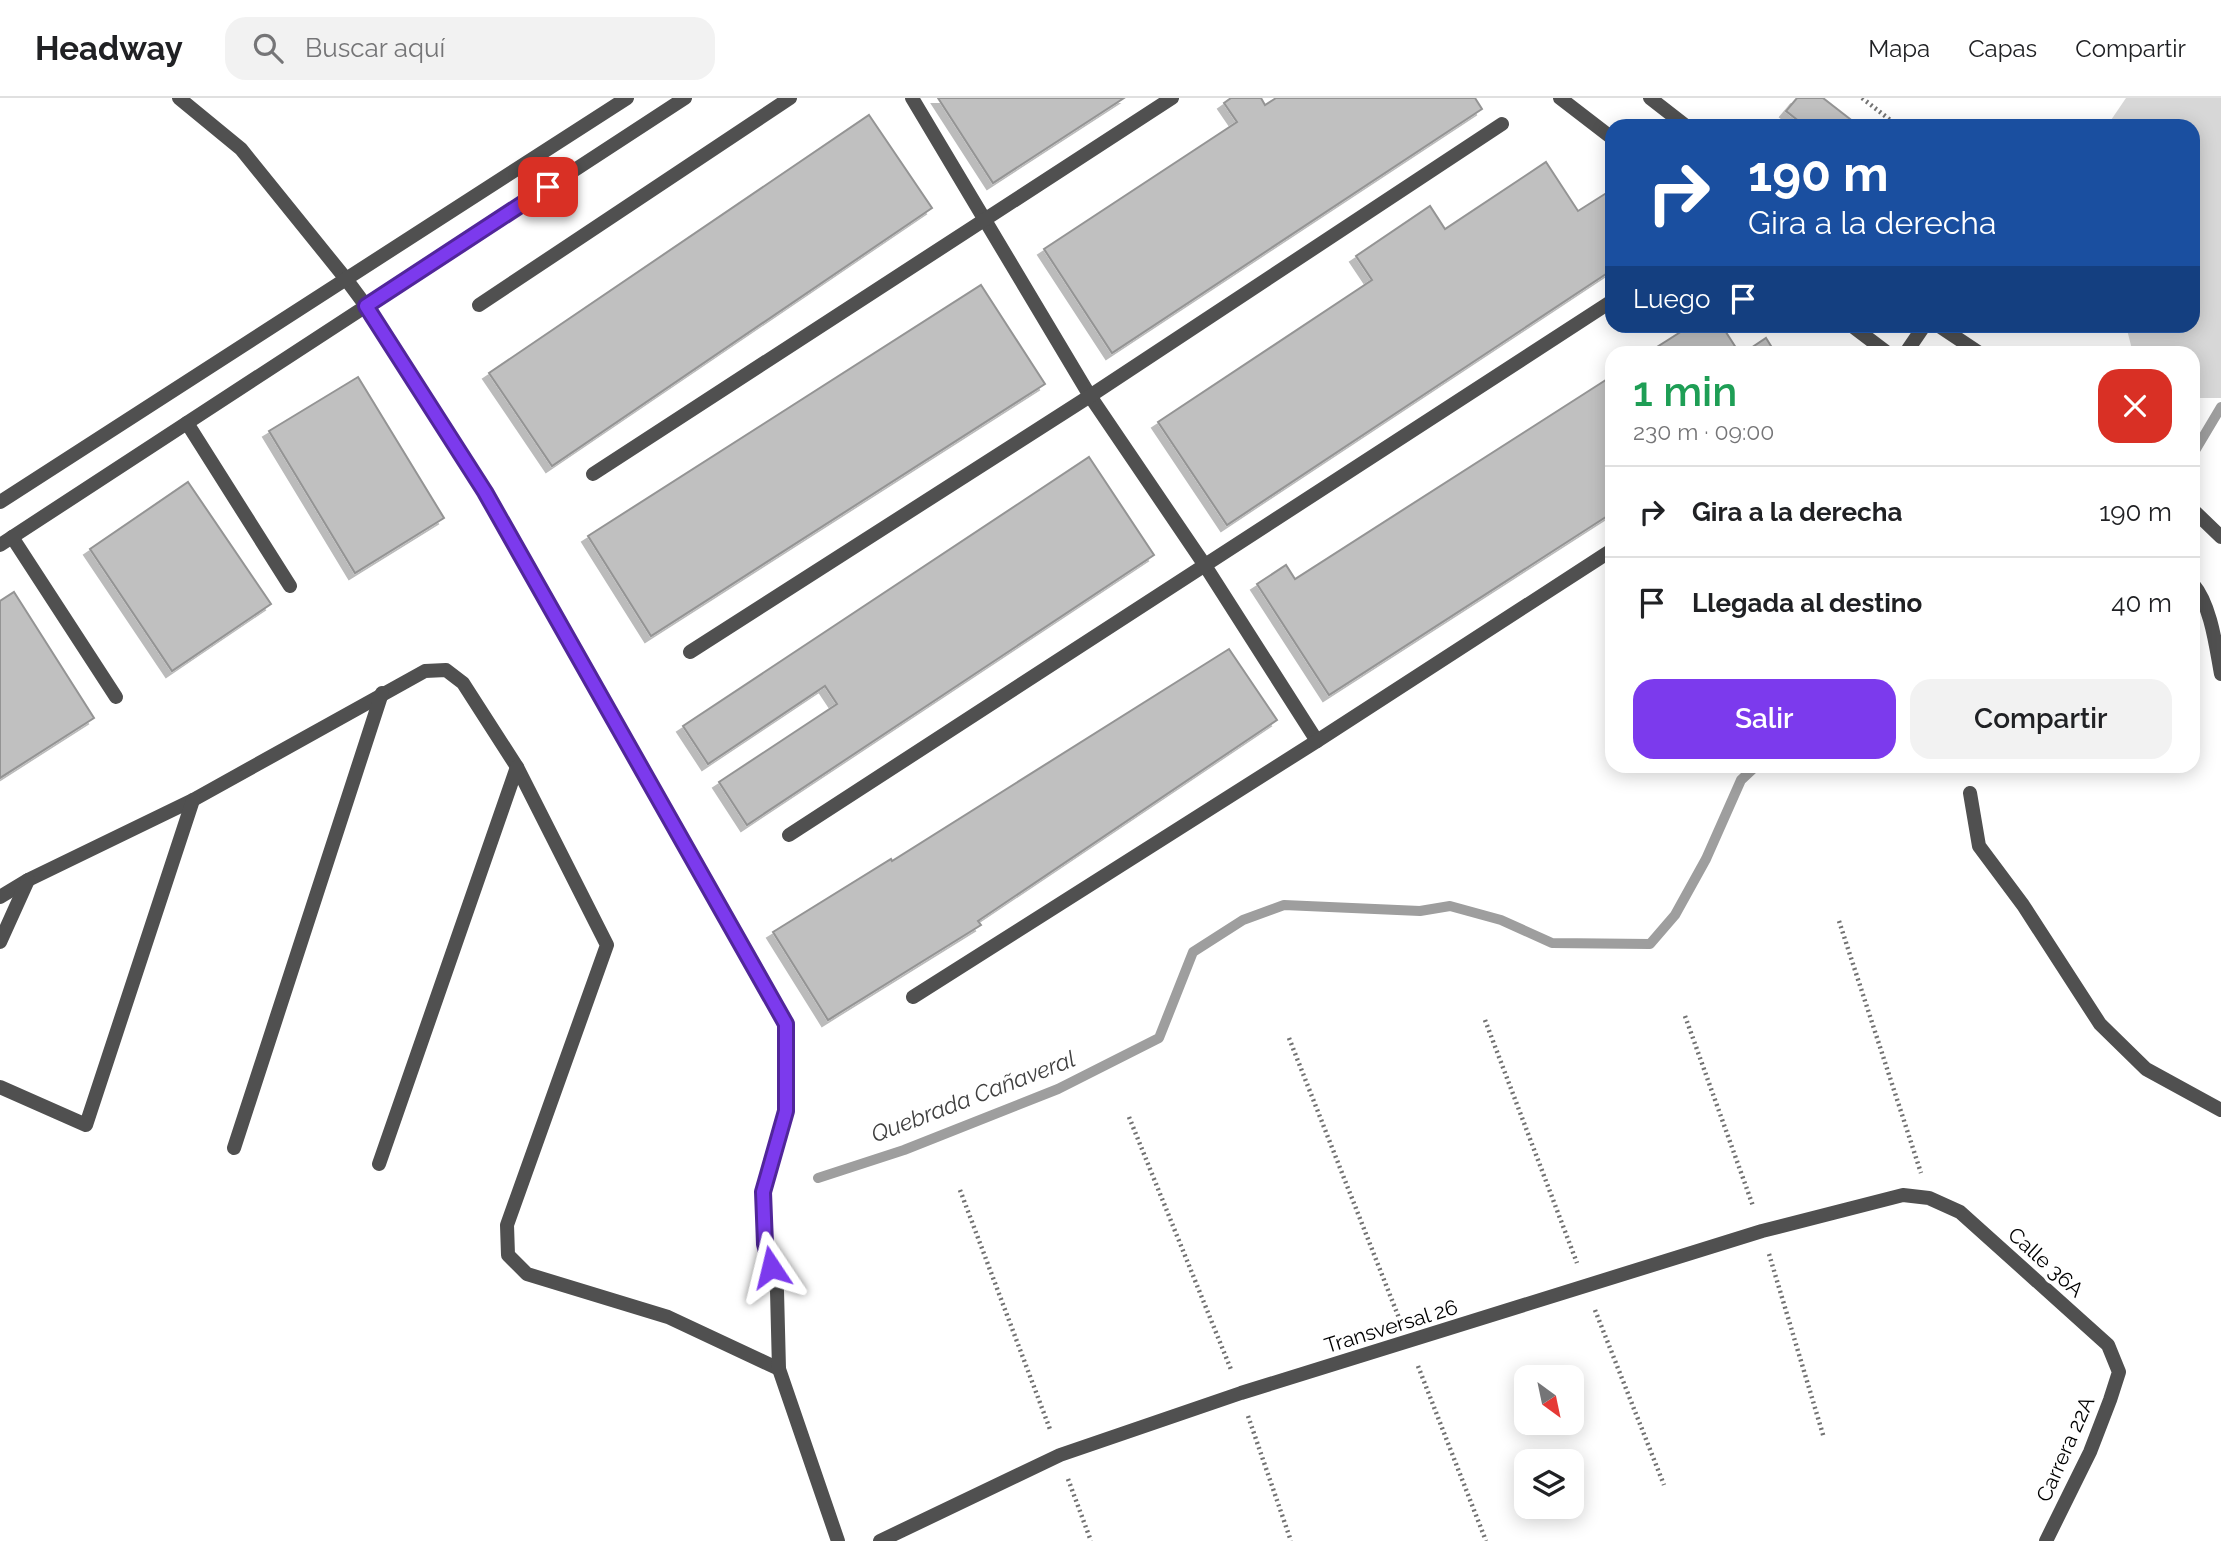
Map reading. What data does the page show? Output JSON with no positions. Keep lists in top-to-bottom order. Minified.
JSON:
{"streets":{"street":["Calle 36A","Transversal 26","Carrera 22A"]},"crossings":[["Calle 36A","Transversal 26"],["Calle 36A","Carrera 22A"]],"water":["Quebrada Cañaveral"],"north":"bottom right","page":{"header":"Headway","search":"Buscar aquí","nav":["Mapa","Capas","Compartir"],"turn":["190 m","Gira a la derecha"],"then":"Luego","heading":["1 min","230 m · 09:00"],"list":[{"name":"Gira a la derecha","value":"190 m"},{"name":"Llegada al destino","value":"40 m"}],"buttons":["Salir","Compartir"]}}
